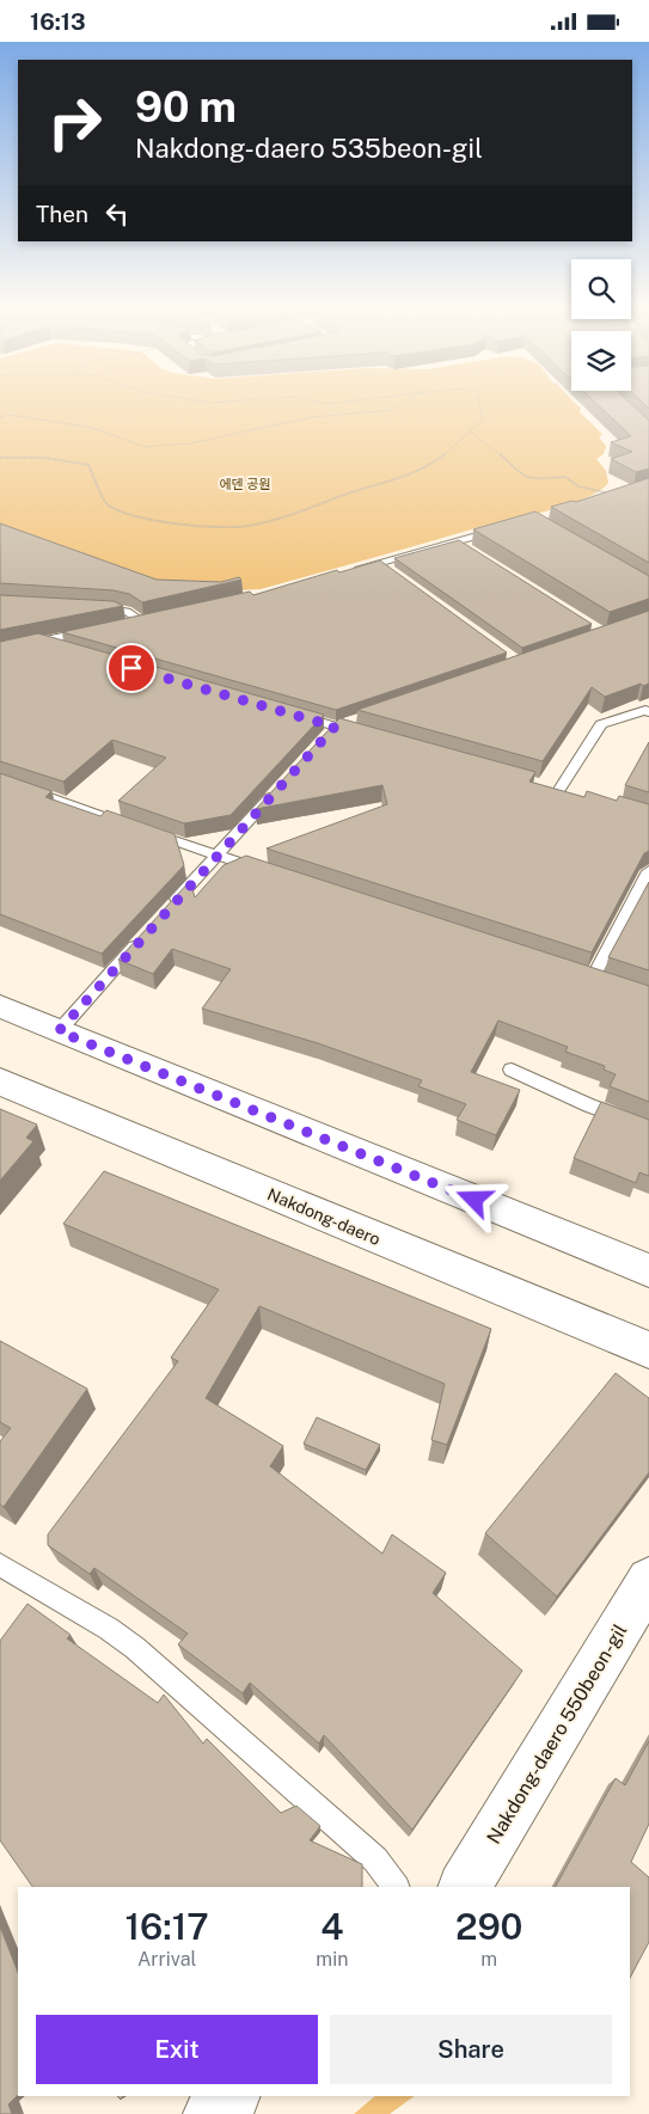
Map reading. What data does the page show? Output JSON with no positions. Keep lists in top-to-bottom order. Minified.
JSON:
{"streets":{"street":["Nakdong-daero","Nakdong-daero 550beon-gil"]},"parks":["에덴 공원"],"page":{"status":"16:13","turn":["90 m","Nakdong-daero 535beon-gil"],"then":"Then","eta":["16:17","Arrival","4","min","290","m"],"buttons":["Exit","Share"]}}
